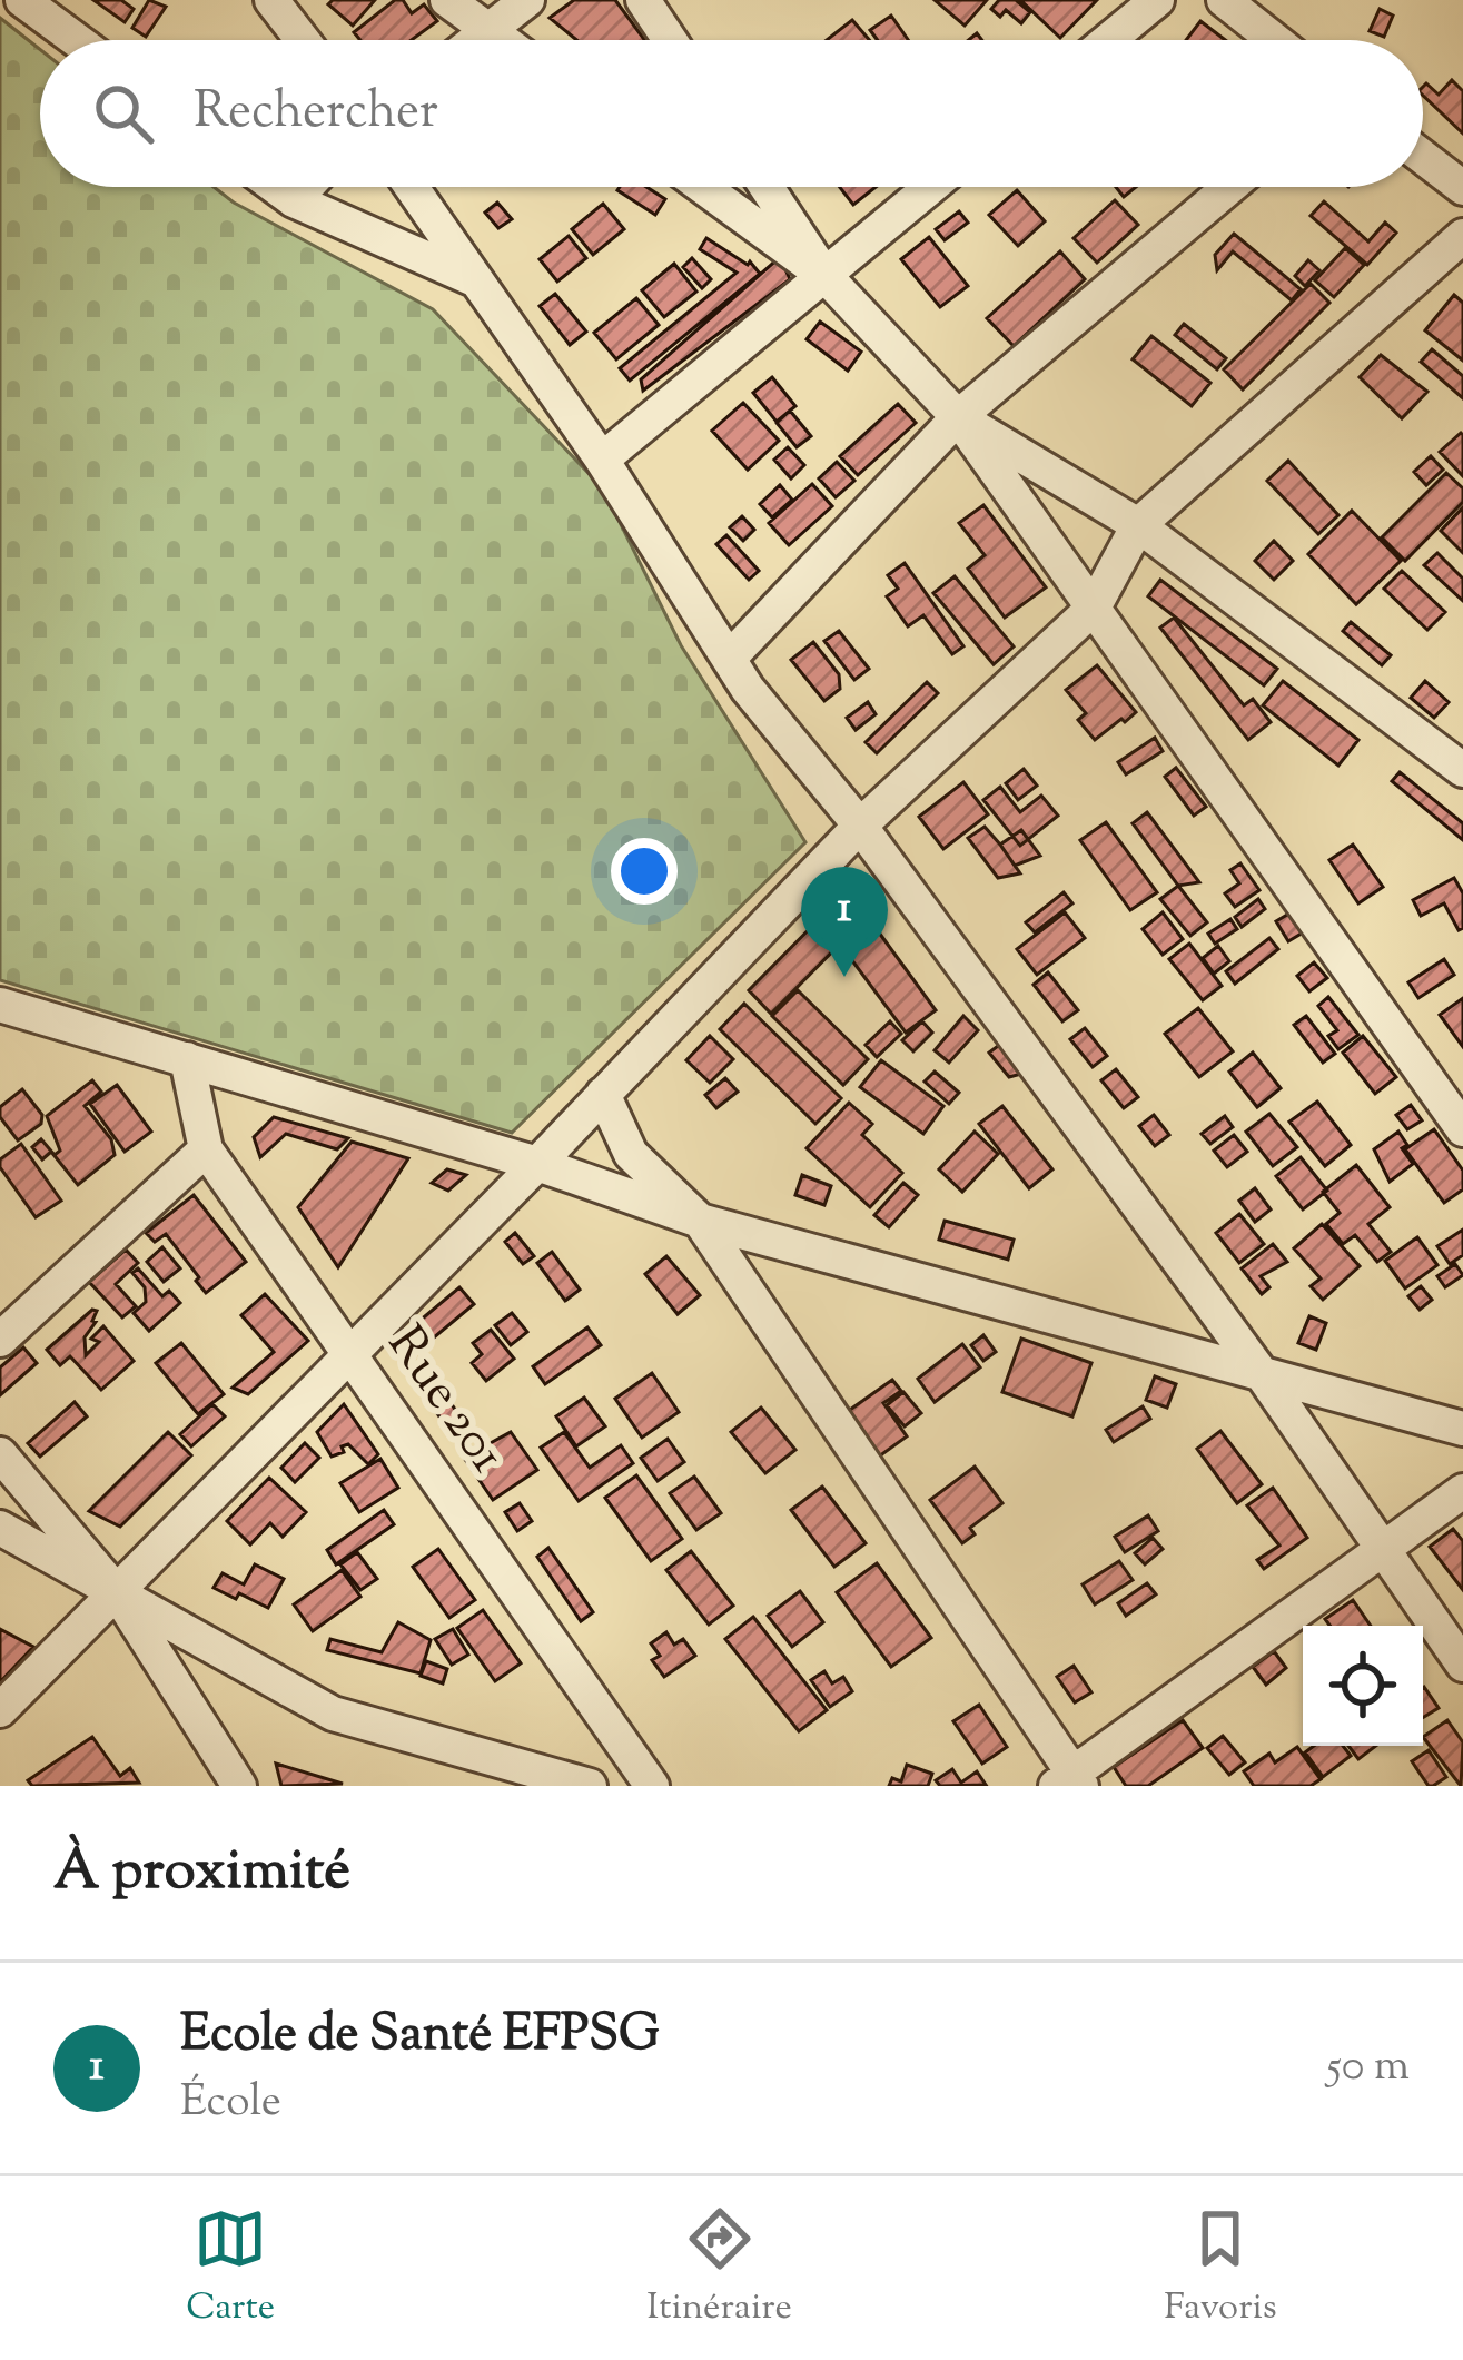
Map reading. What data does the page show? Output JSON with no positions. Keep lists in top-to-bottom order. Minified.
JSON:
{"streets":{"street":["Rue 201"]},"page":{"search":"Rechercher","pins":"1","heading":"À proximité","list":[{"mark":"1","name":"Ecole de Santé EFPSG","note":"École","value":"50 m"}],"nav":["Carte","Itinéraire","Favoris"]}}
